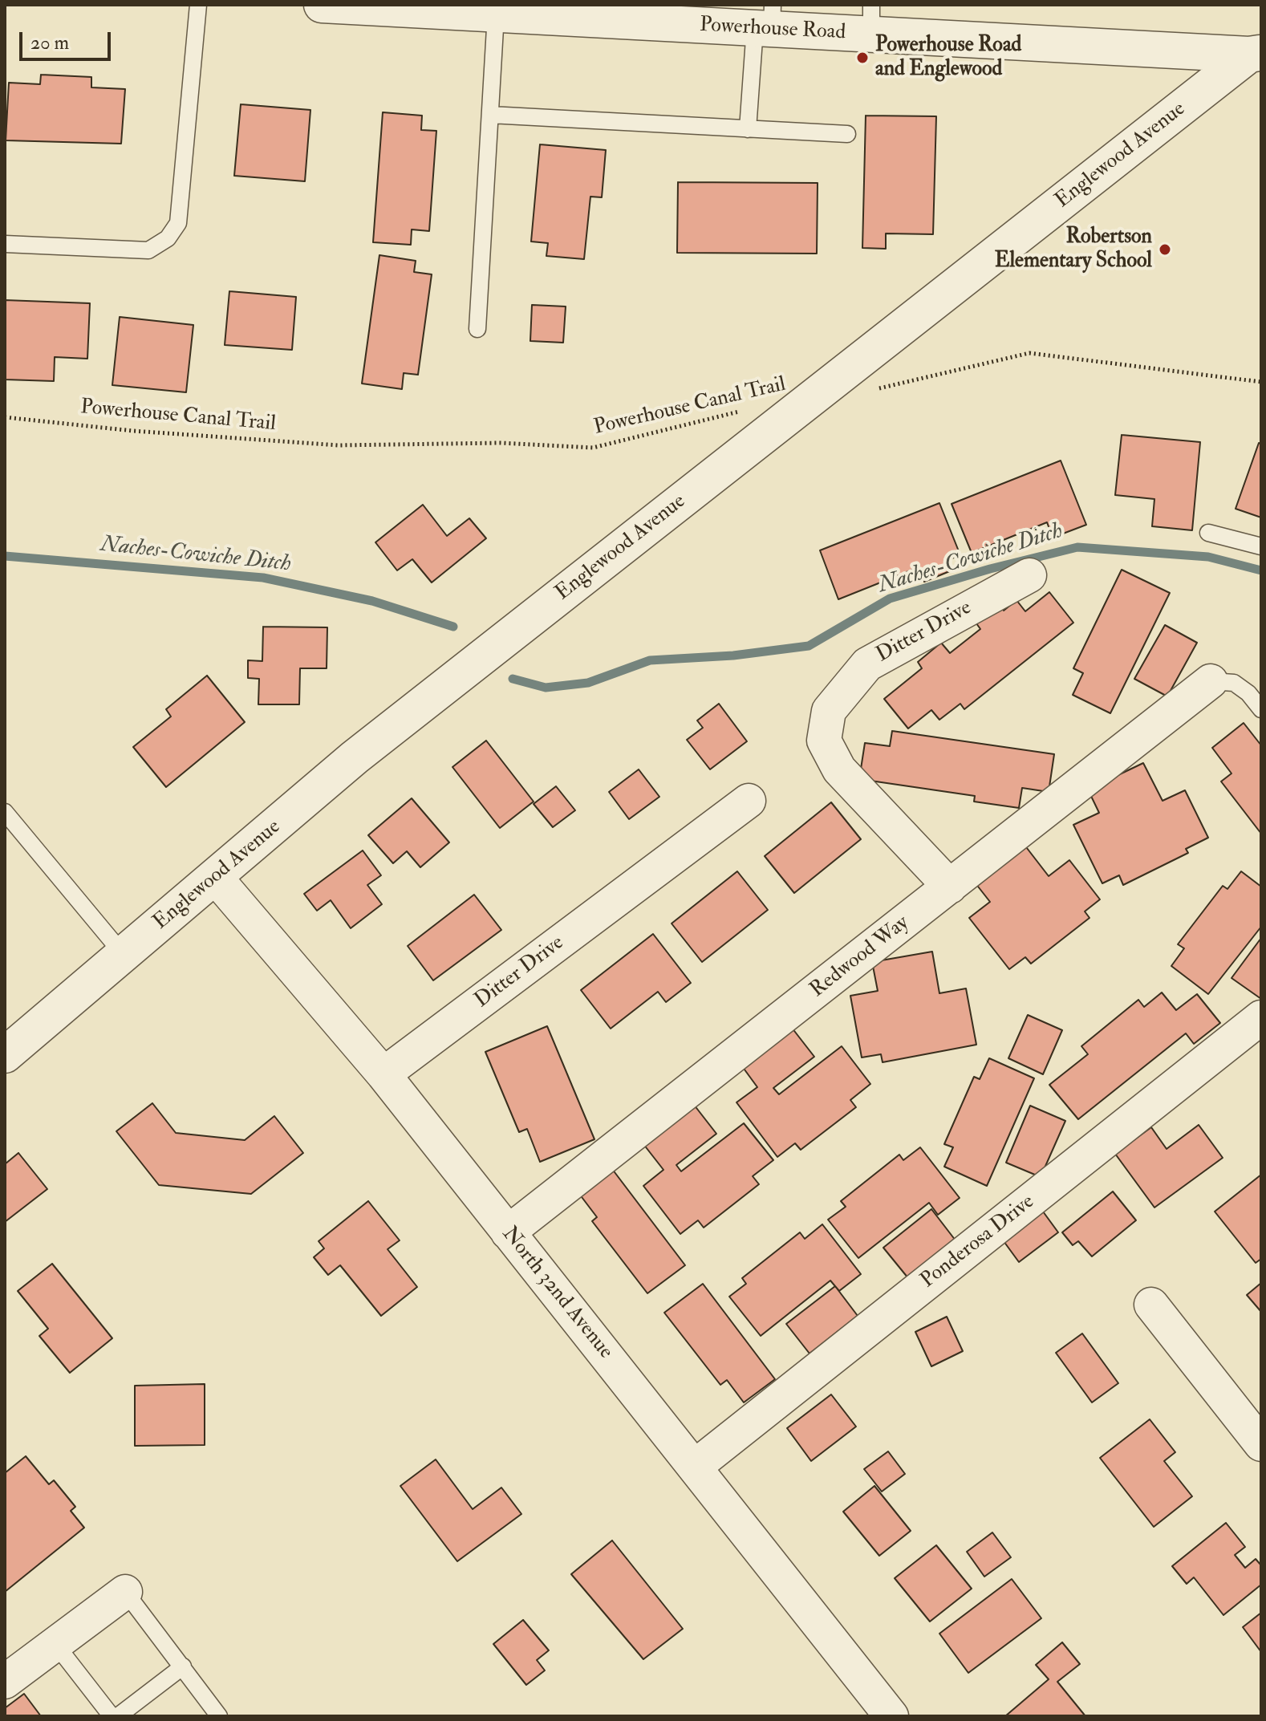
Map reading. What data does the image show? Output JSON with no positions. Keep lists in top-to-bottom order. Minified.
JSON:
{"streets":{"street":["Powerhouse Road","Englewood Avenue","Ditter Drive","Redwood Way","Ponderosa Drive","North 32nd Avenue"],"path":["Powerhouse Canal Trail"]},"crossings":[["Powerhouse Road","Englewood Avenue"],["Englewood Avenue","North 32nd Avenue"],["Ditter Drive","Redwood Way"],["Ditter Drive","North 32nd Avenue"],["Redwood Way","North 32nd Avenue"],["Ponderosa Drive","North 32nd Avenue"]],"water":["Naches-Cowiche Ditch"],"places":["Powerhouse Road and Englewood","Robertson Elementary School"],"scale_bar":"20 m"}
